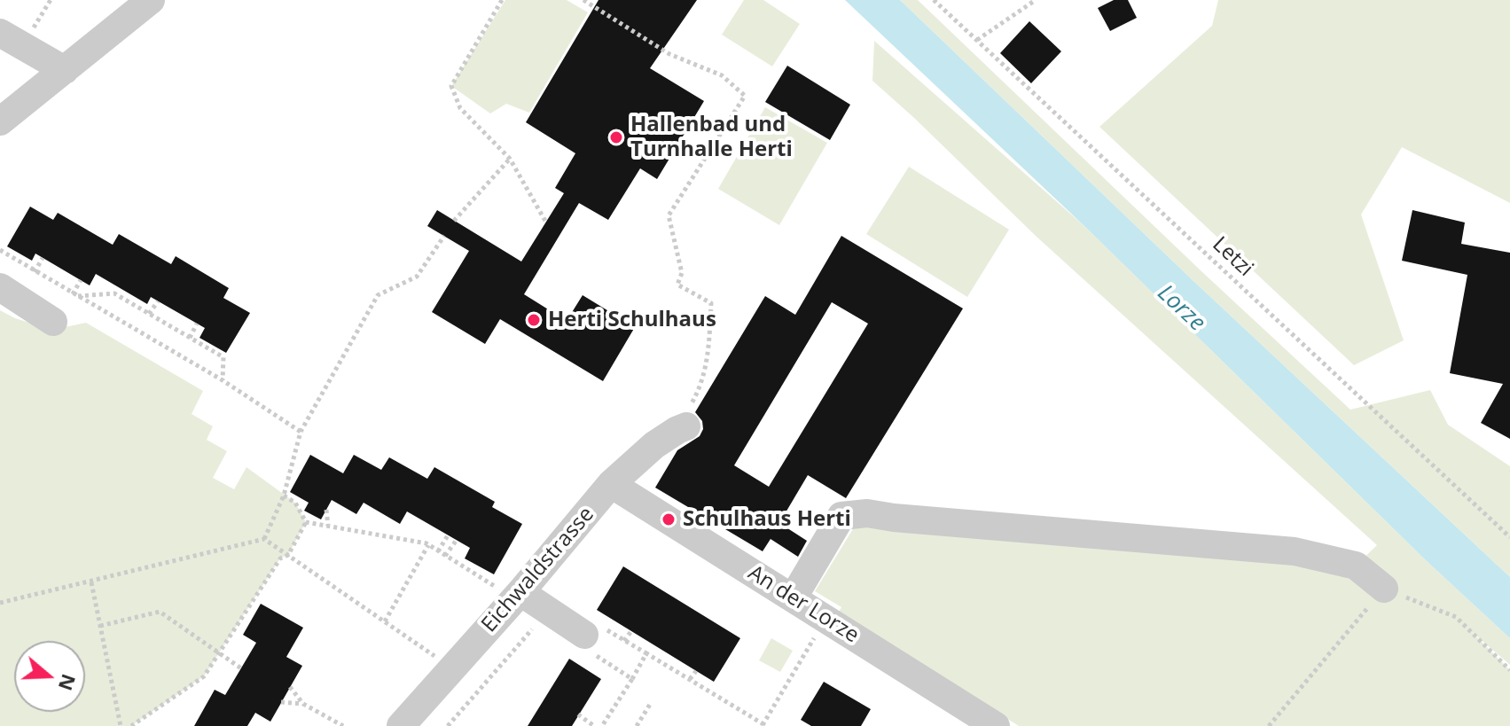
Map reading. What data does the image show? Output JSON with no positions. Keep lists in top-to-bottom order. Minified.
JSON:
{"streets":{"street":["Eichwaldstrasse","An der Lorze"],"path":["Letzi"]},"crossings":[["Eichwaldstrasse","An der Lorze"]],"water":["Lorze"],"places":["Hallenbad und Turnhalle Herti","Herti Schulhaus","Schulhaus Herti"],"north":"right"}
